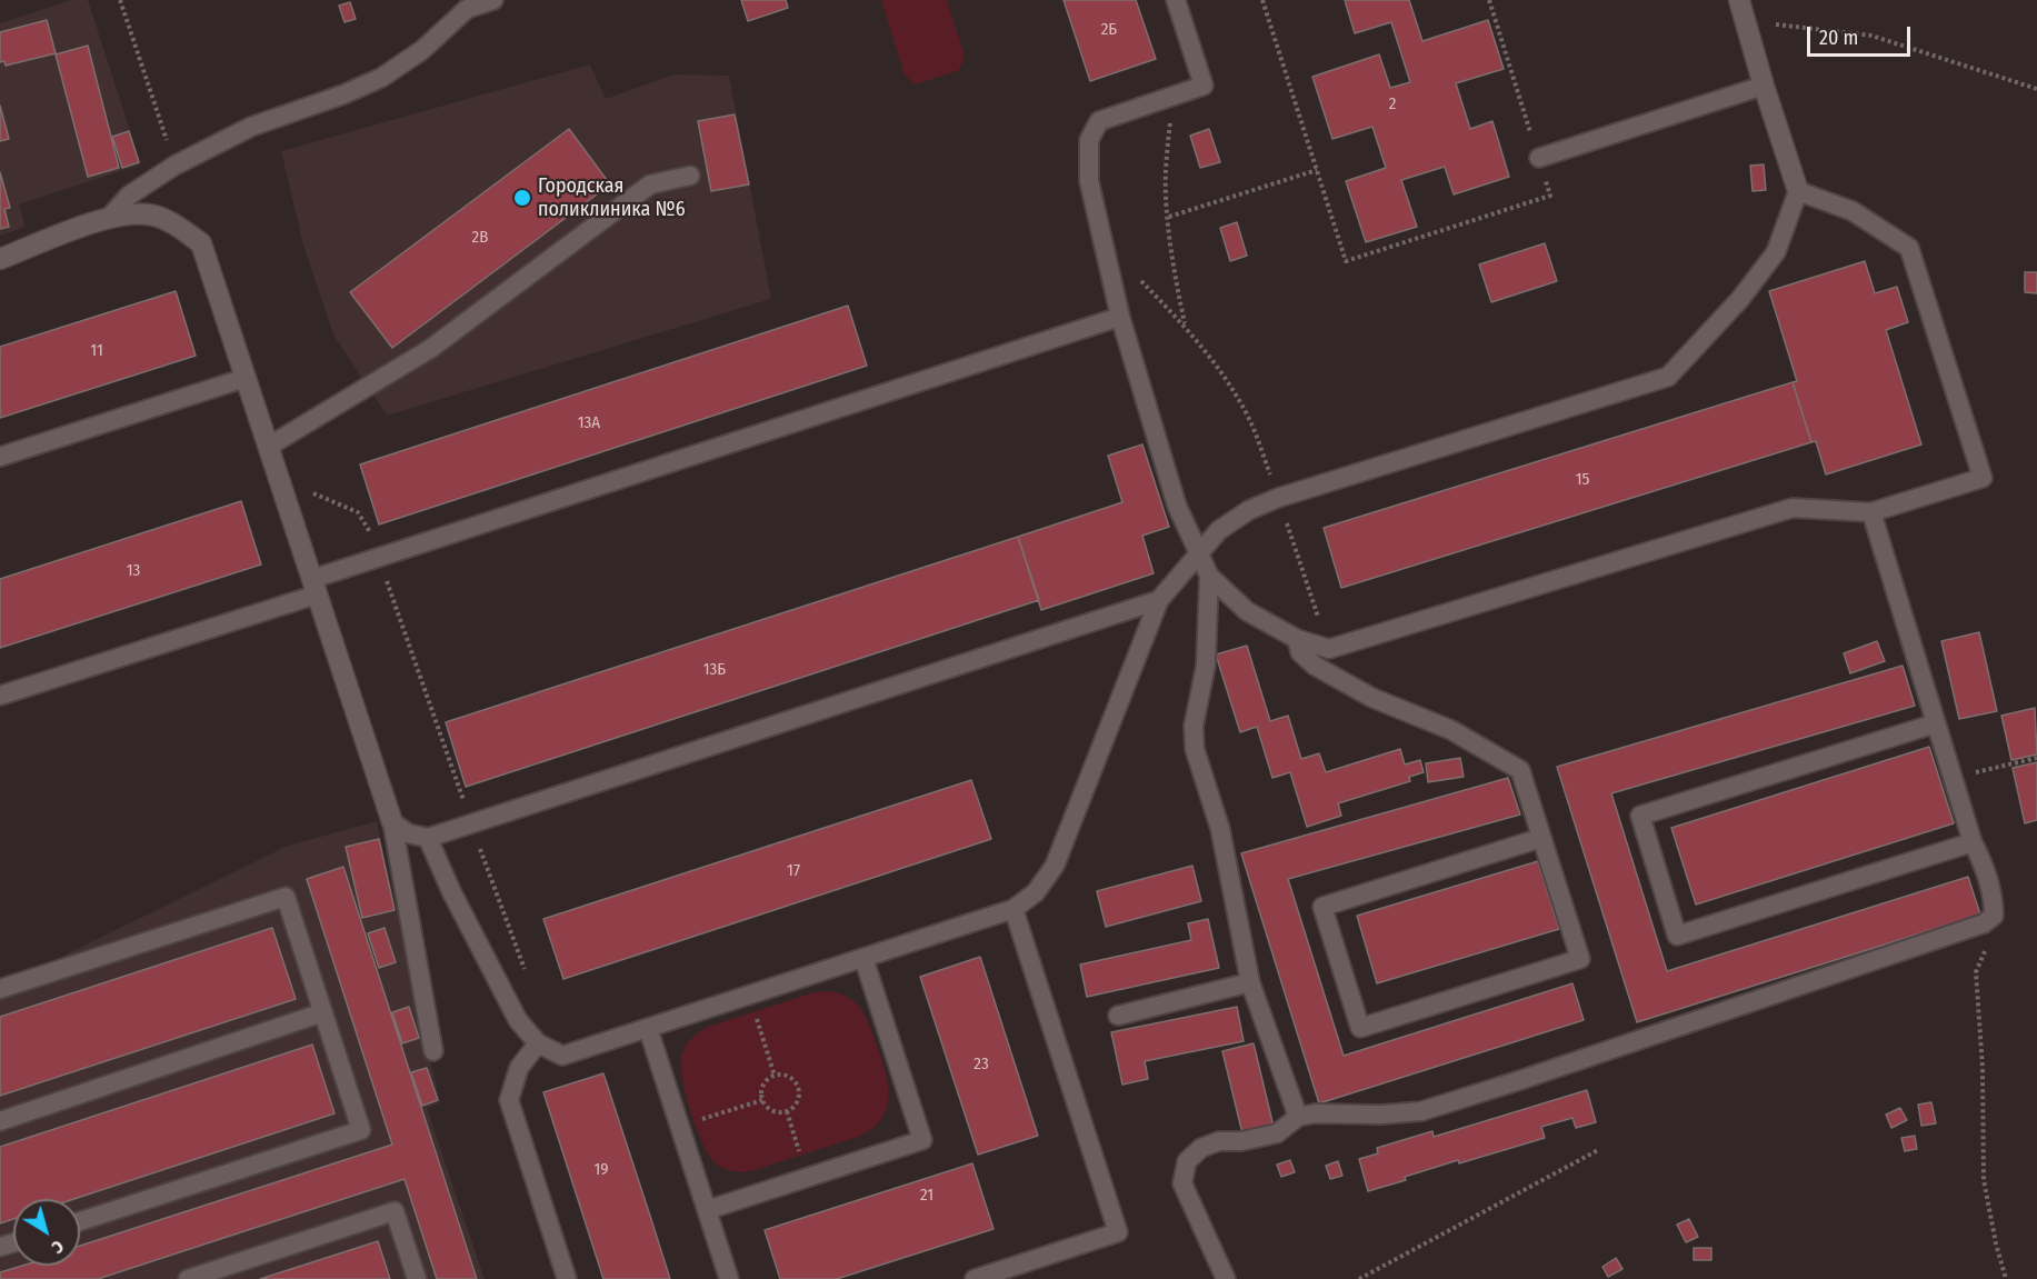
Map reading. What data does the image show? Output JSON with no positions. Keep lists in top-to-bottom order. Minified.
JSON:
{"places":["Городская поликлиника №6"],"house_numbers":["2Б","2","2В","11","13А","15","13","13Б","17","23","19","21"],"scale_bar":"20 m","north":"bottom right"}
